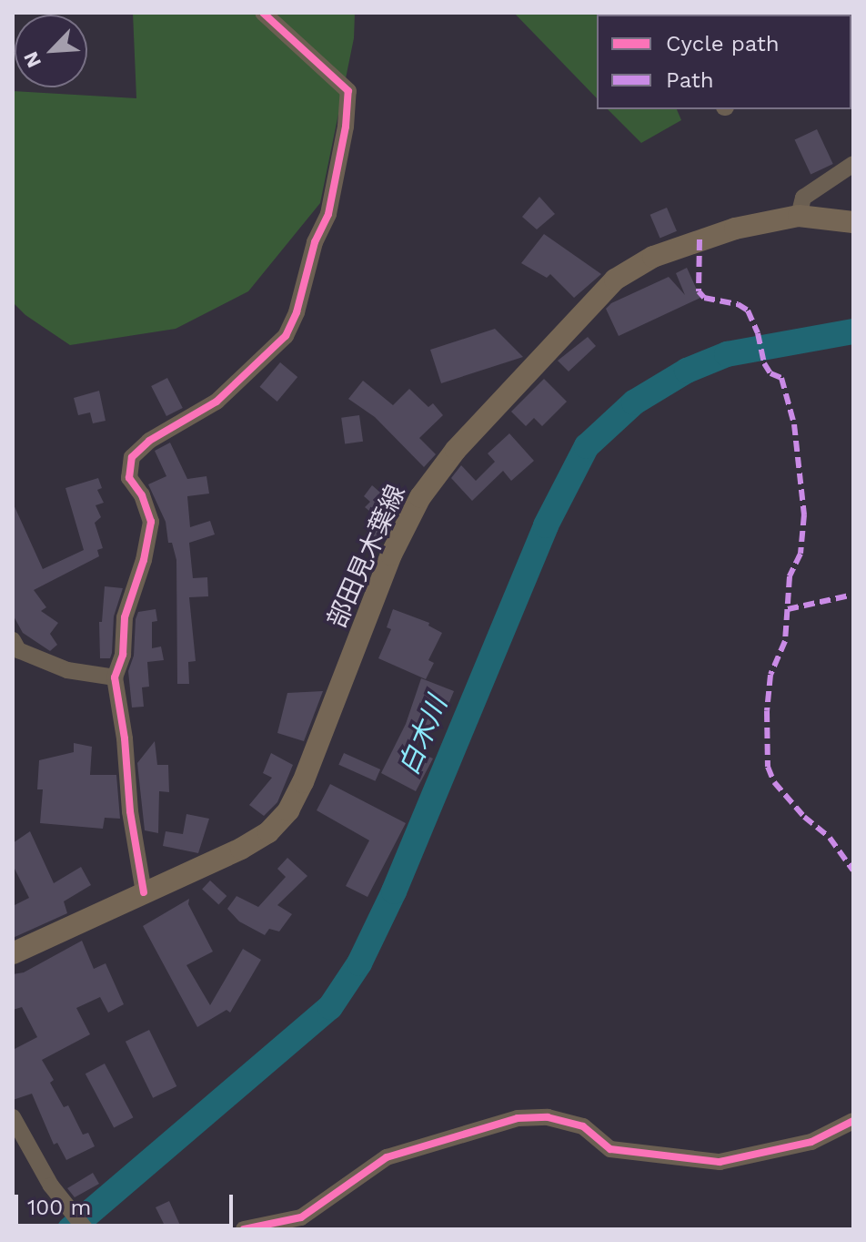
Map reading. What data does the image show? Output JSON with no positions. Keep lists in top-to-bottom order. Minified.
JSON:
{"streets":{"main road":["部田見木葉線"]},"water":["白木川"],"legend":["Cycle path","Path"],"scale_bar":"100 m","north":"bottom left"}
